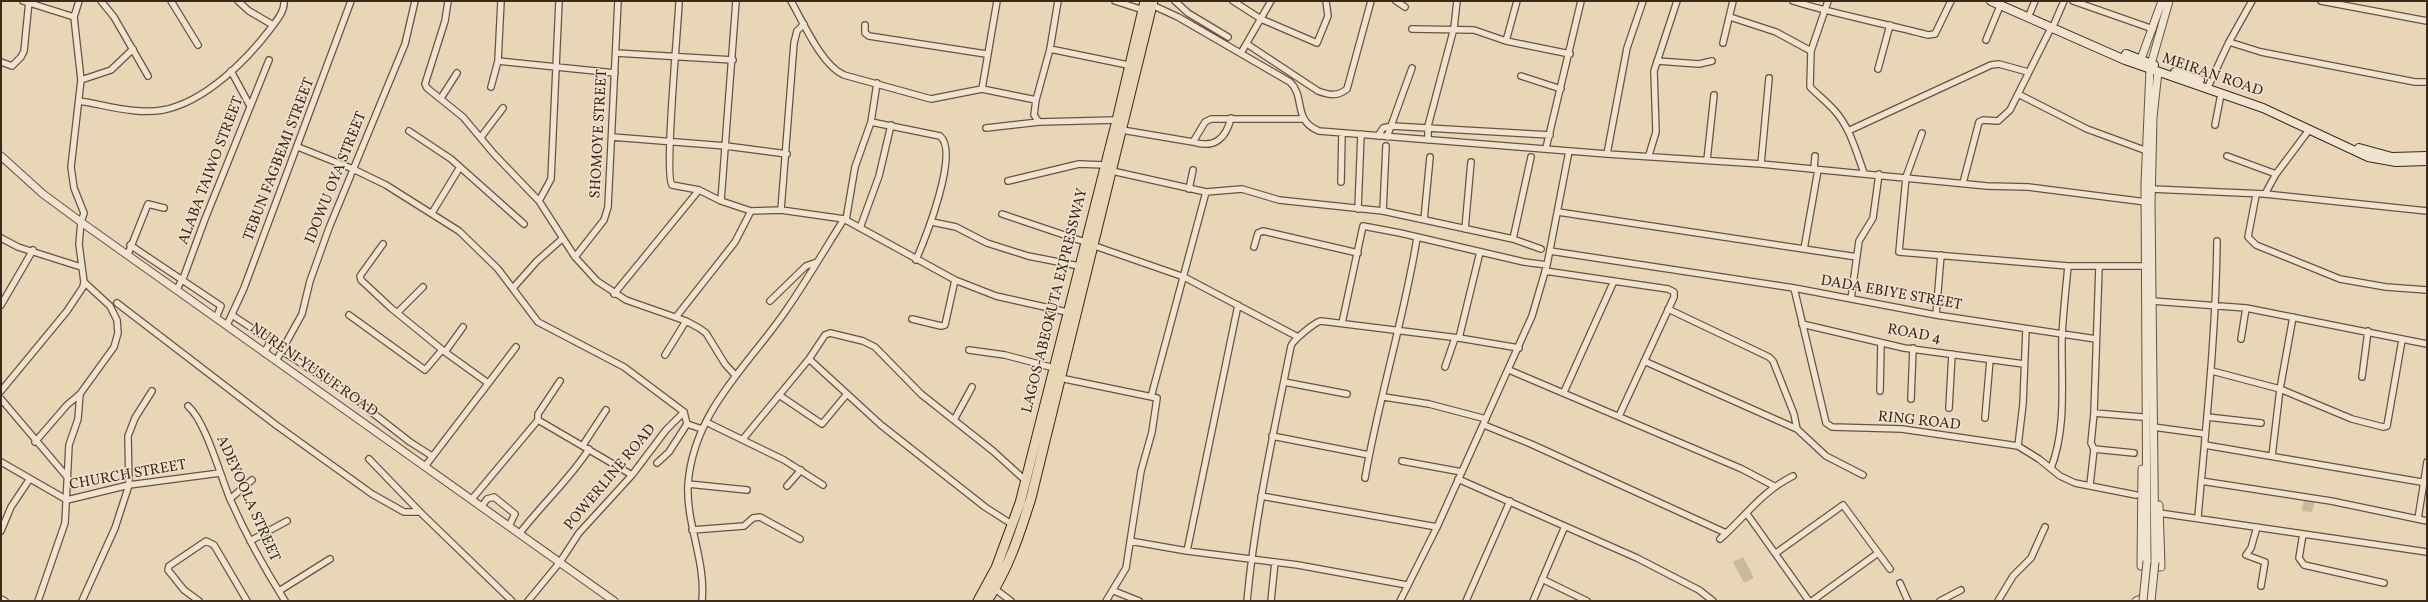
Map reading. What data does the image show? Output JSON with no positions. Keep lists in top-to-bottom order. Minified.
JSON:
{"streets":{"highway":["LAGOS-ABEOKUTA EXPRESSWAY"],"main road":["MEIRAN ROAD"],"street":["SHOMOYE STREET","TEBUN FAGBEMI STREET","ALABA TAIWO STREET","IDOWU OYA STREET","DADA EBIYE STREET","ROAD 4","NURENI YUSUF ROAD","RING ROAD","CHURCH STREET","POWERLINE ROAD","ADEYOOLA STREET"]},"crossings":[["TEBUN FAGBEMI STREET","NURENI YUSUF ROAD"],["ALABA TAIWO STREET","NURENI YUSUF ROAD"],["IDOWU OYA STREET","NURENI YUSUF ROAD"],["DADA EBIYE STREET","RING ROAD"],["ROAD 4","RING ROAD"],["NURENI YUSUF ROAD","POWERLINE ROAD"],["CHURCH STREET","ADEYOOLA STREET"]]}
